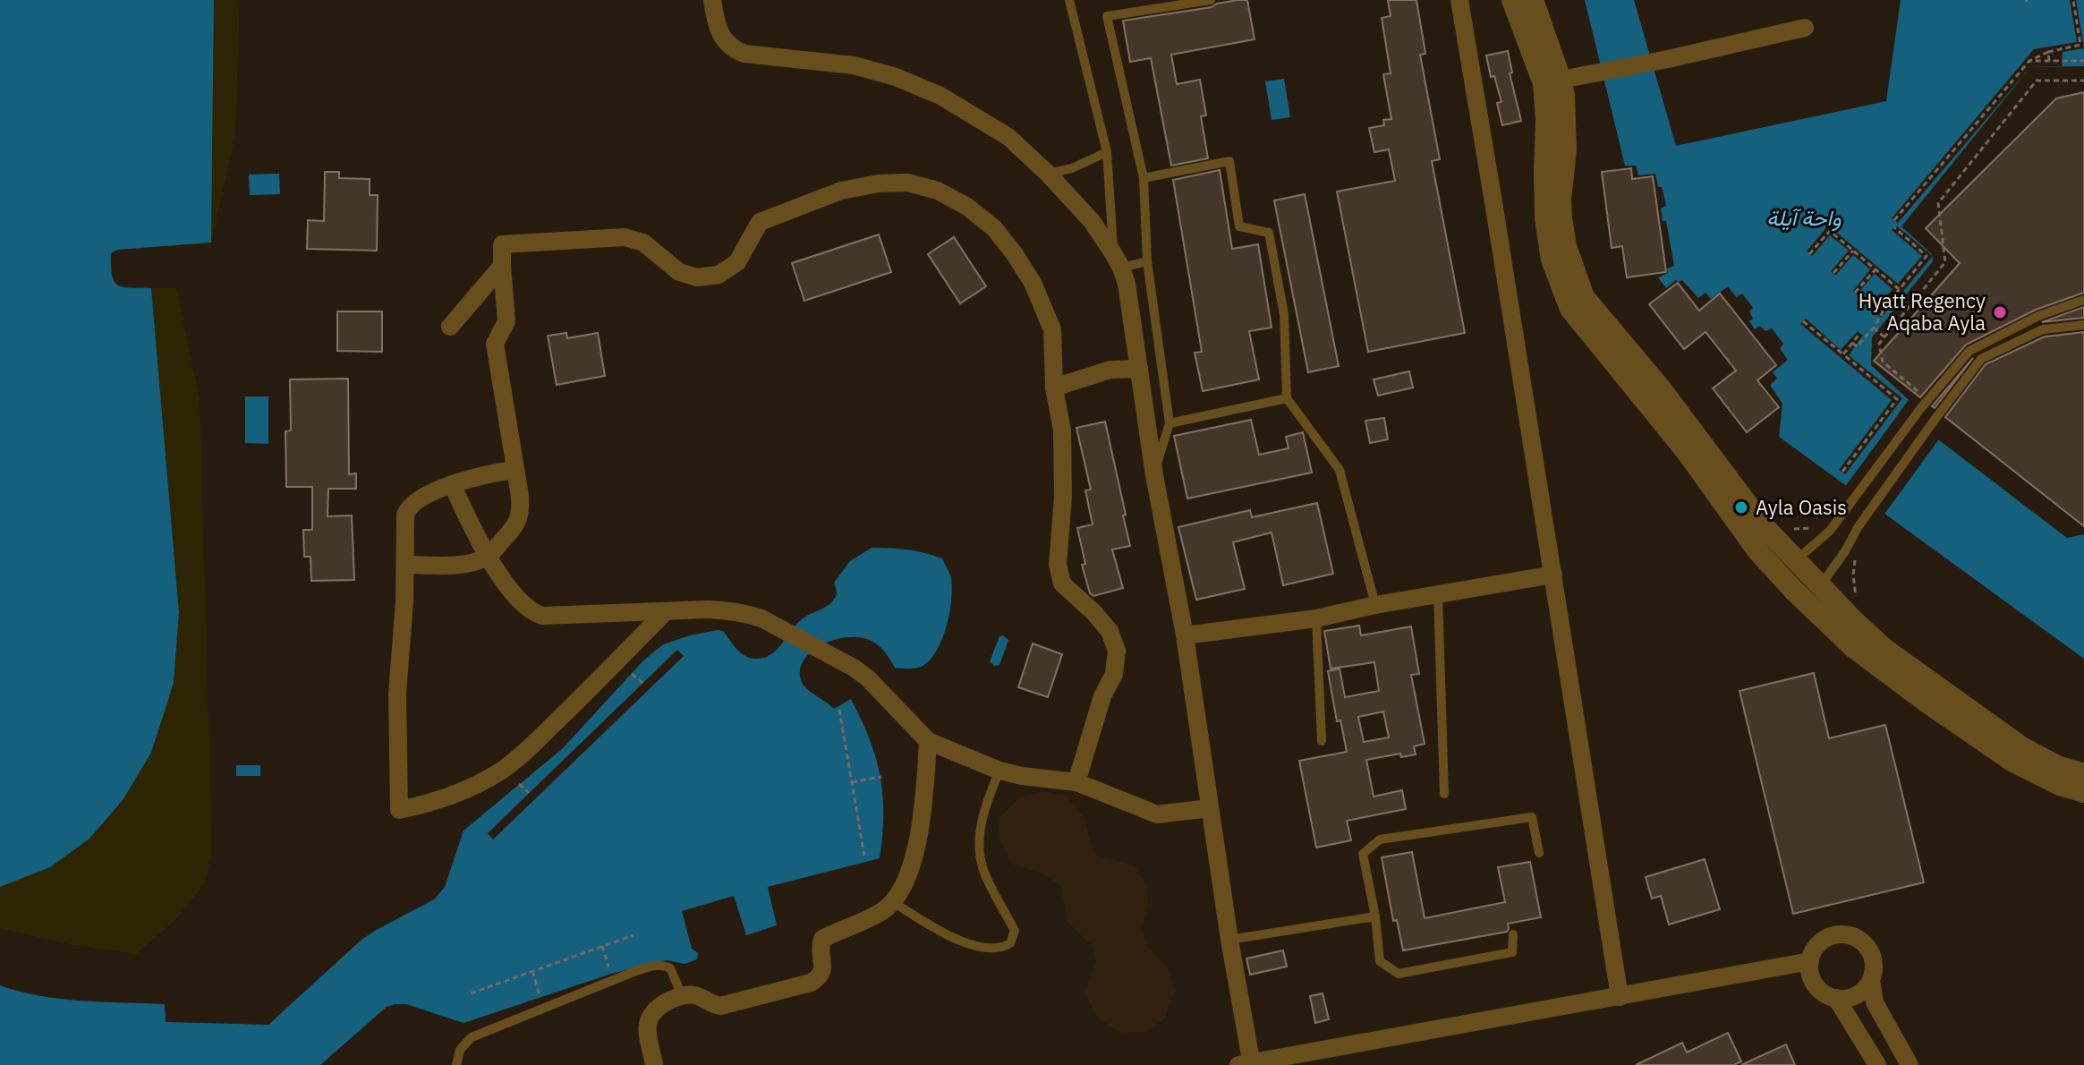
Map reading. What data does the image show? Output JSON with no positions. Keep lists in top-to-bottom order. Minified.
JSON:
{"water":["واحة آيلة"],"places":["Hyatt Regency Aqaba Ayla","Ayla Oasis"]}
